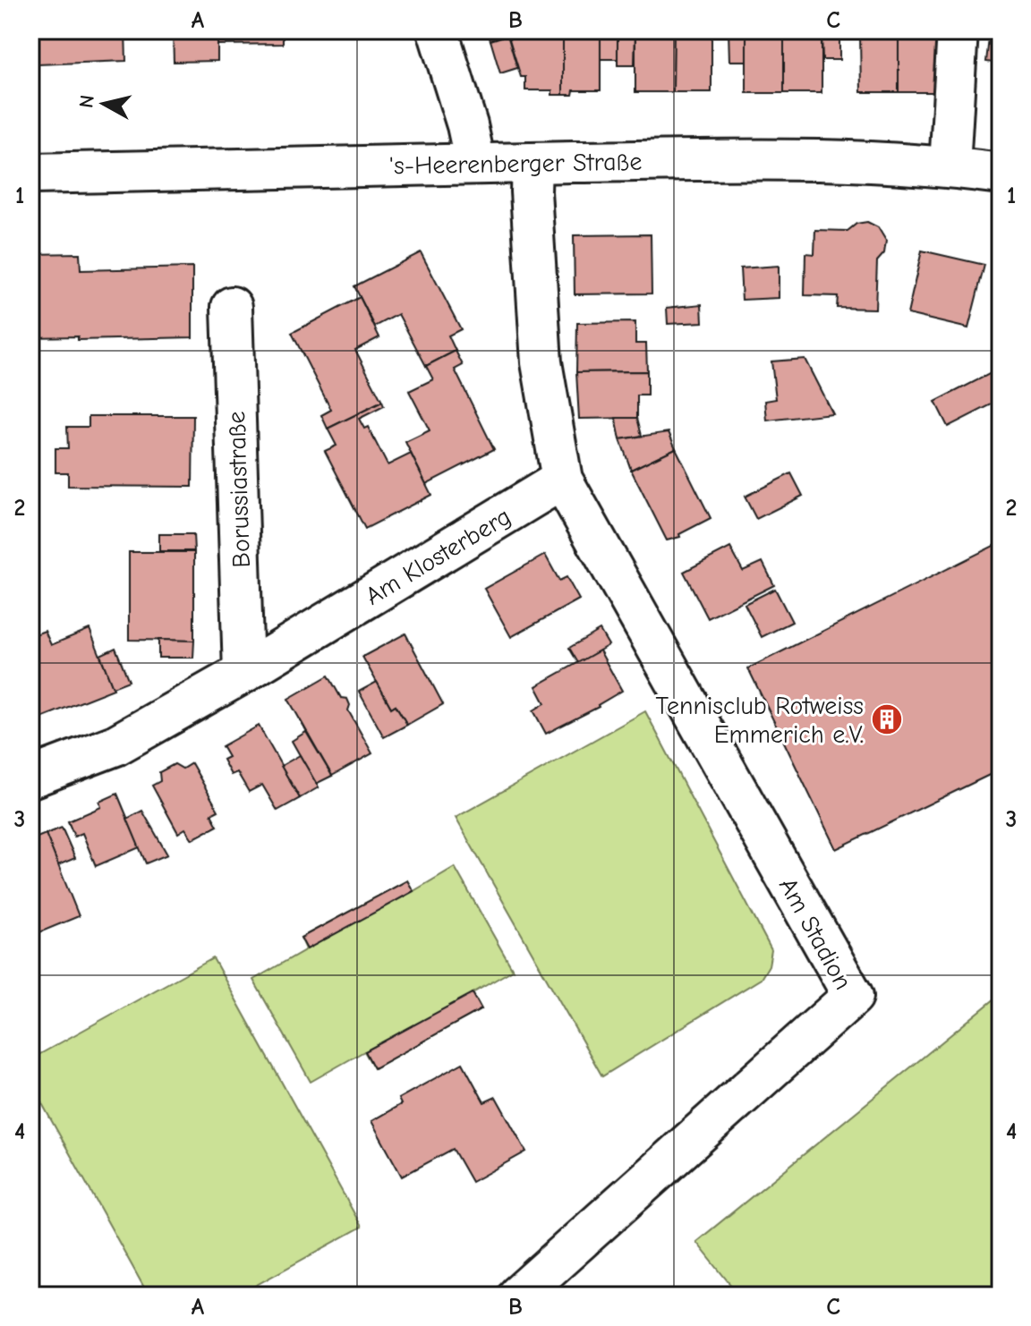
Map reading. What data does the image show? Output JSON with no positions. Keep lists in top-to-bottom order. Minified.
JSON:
{"streets":{"street":["'s-Heerenberger Straße","Borussiastraße","Am Klosterberg","Am Stadion"]},"crossings":[["Borussiastraße","Am Klosterberg"],["Am Klosterberg","Am Stadion"]],"places":{"building":["Tennisclub Rotweiss Emmerich e.V."]},"north":"left","grid":{"columns":["A","B","C"],"rows":["1","2","3","4"]}}
